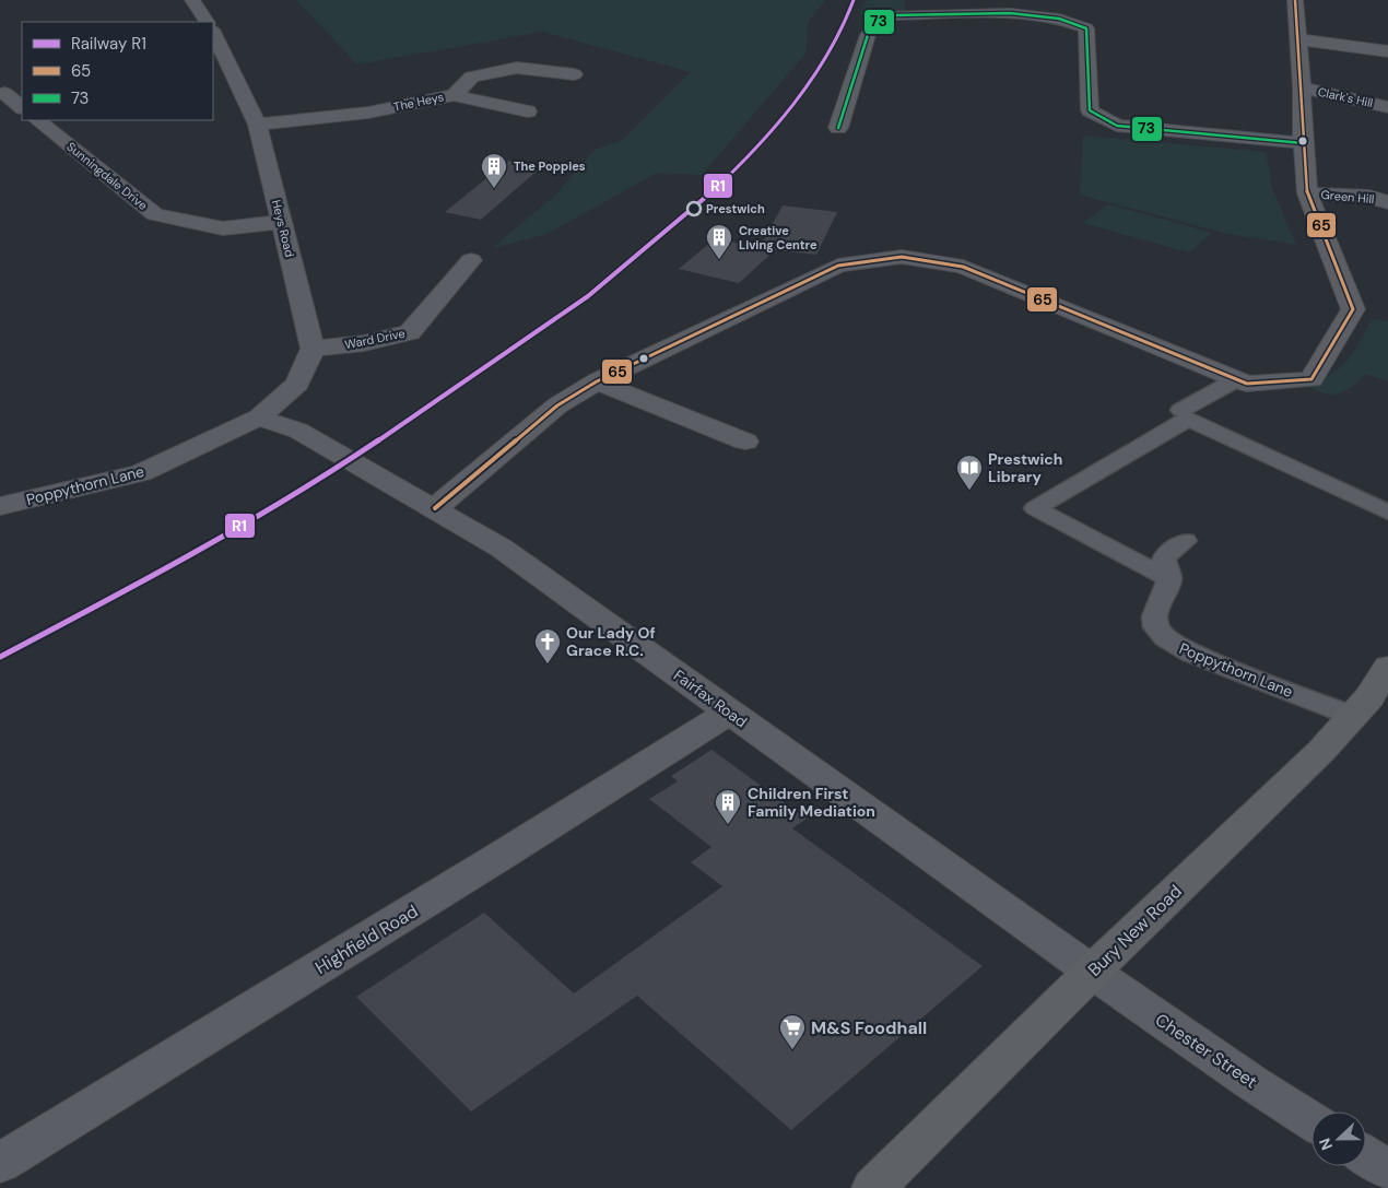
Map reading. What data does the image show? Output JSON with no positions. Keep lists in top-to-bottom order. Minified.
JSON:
{"streets":{"highway":["Bury New Road"],"street":["Clark's Hill","The Heys","Sunningdale Drive","Green Hill","Heys Road","Ward Drive","Poppythorn Lane","Fairfax Road","Highfield Road","Chester Street"]},"crossings":[["The Heys","Heys Road"],["Sunningdale Drive","Heys Road"],["Heys Road","Ward Drive"],["Poppythorn Lane","Fairfax Road"],["Poppythorn Lane","Bury New Road"],["Fairfax Road","Bury New Road"],["Fairfax Road","Highfield Road"],["Fairfax Road","Chester Street"],["Bury New Road","Chester Street"]],"places":{"building":["The Poppies","Creative Living Centre","Children First Family Mediation"],"other":["Prestwich"],"library":["Prestwich Library"],"church":["Our Lady Of Grace R.C."],"supermarket":["M&S Foodhall"]},"lines":["rail line R1","transit line 65","transit line 73"],"legend":["Railway R1","65","73"],"north":"left"}
